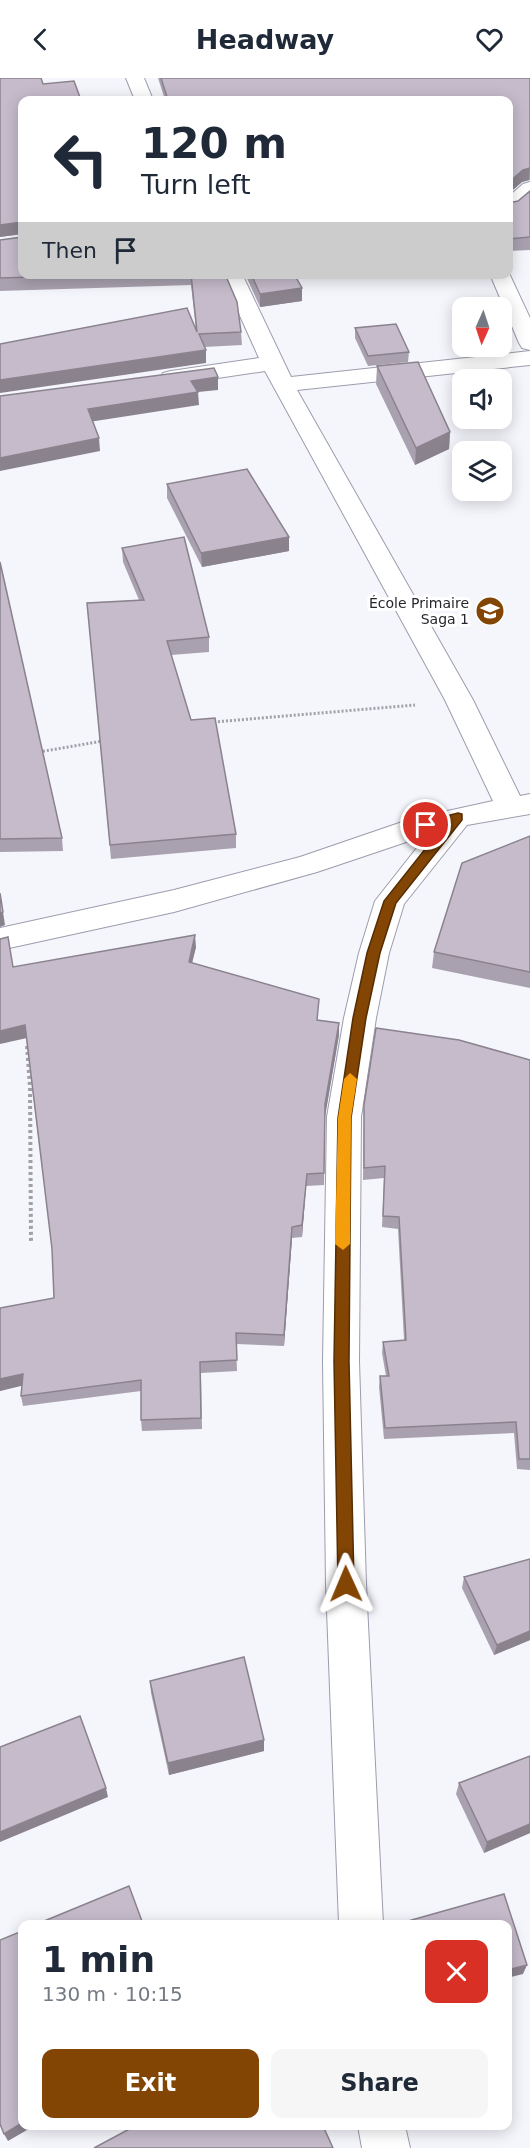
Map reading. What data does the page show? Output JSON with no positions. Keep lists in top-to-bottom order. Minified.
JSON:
{"places":{"school or university":["École Primaire Saga 1"]},"north":"bottom","page":{"header":"Headway","turn":["120 m","Turn left"],"then":"Then","heading":["1 min","130 m · 10:15"],"buttons":["Exit","Share"]}}
